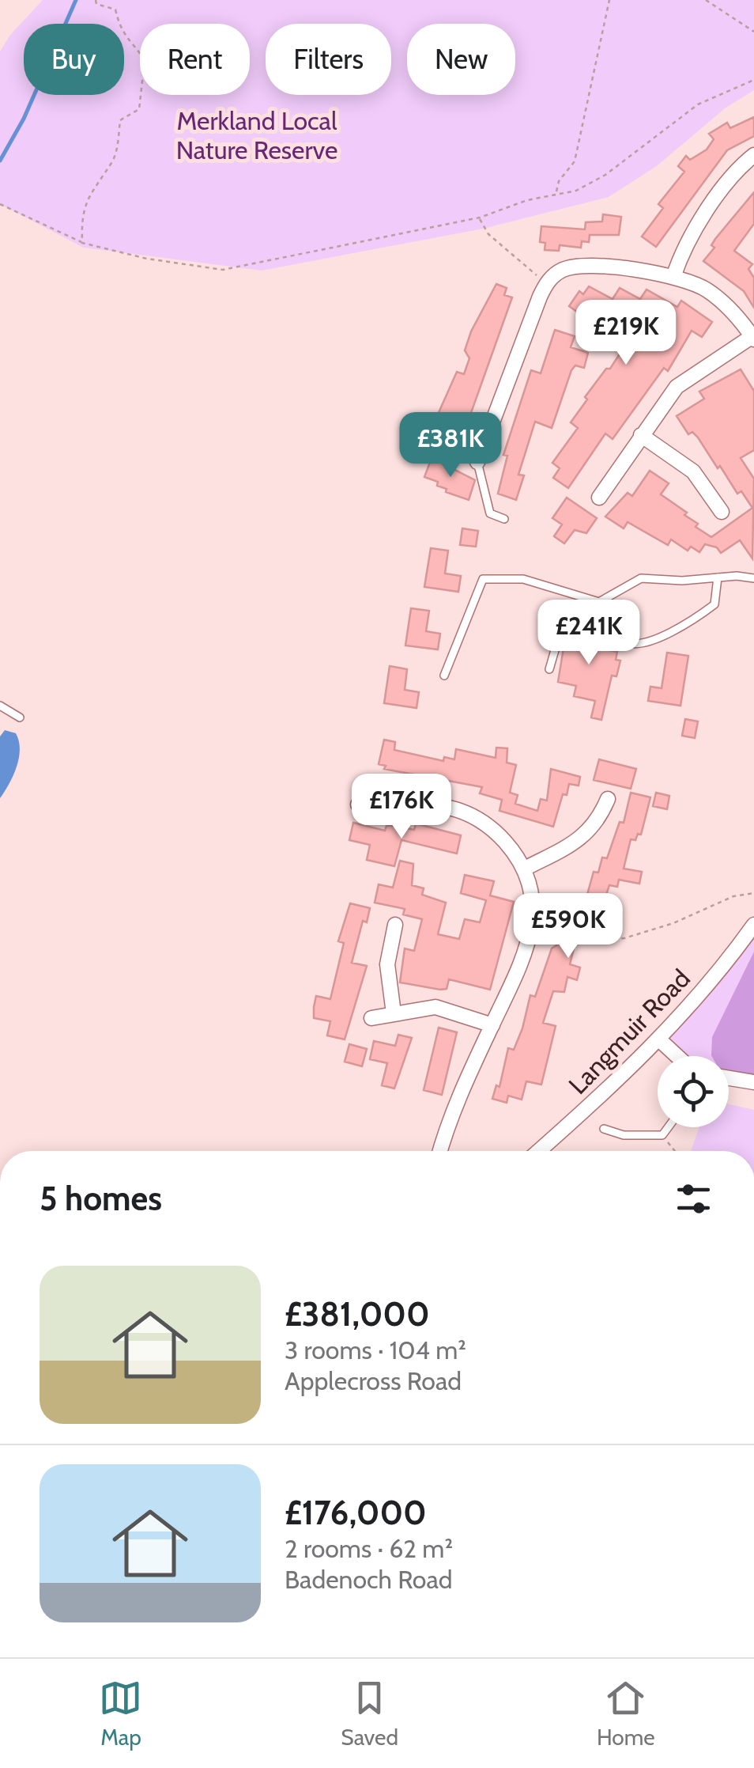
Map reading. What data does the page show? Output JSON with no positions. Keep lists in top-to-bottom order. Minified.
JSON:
{"streets":{"street":["Langmuir Road"]},"parks":["Merkland Local Nature Reserve"],"page":{"chip":["Buy","Rent","Filters","New"],"price":["£219K","£381K","£241K","£176K","£590K"],"heading":"5 homes","list":[{"name":"£381,000","note":"3 rooms · 104 m² · Applecross Road"},{"name":"£176,000","note":"2 rooms · 62 m² · Badenoch Road"}],"tabs":["Map","Saved","Home"]}}
